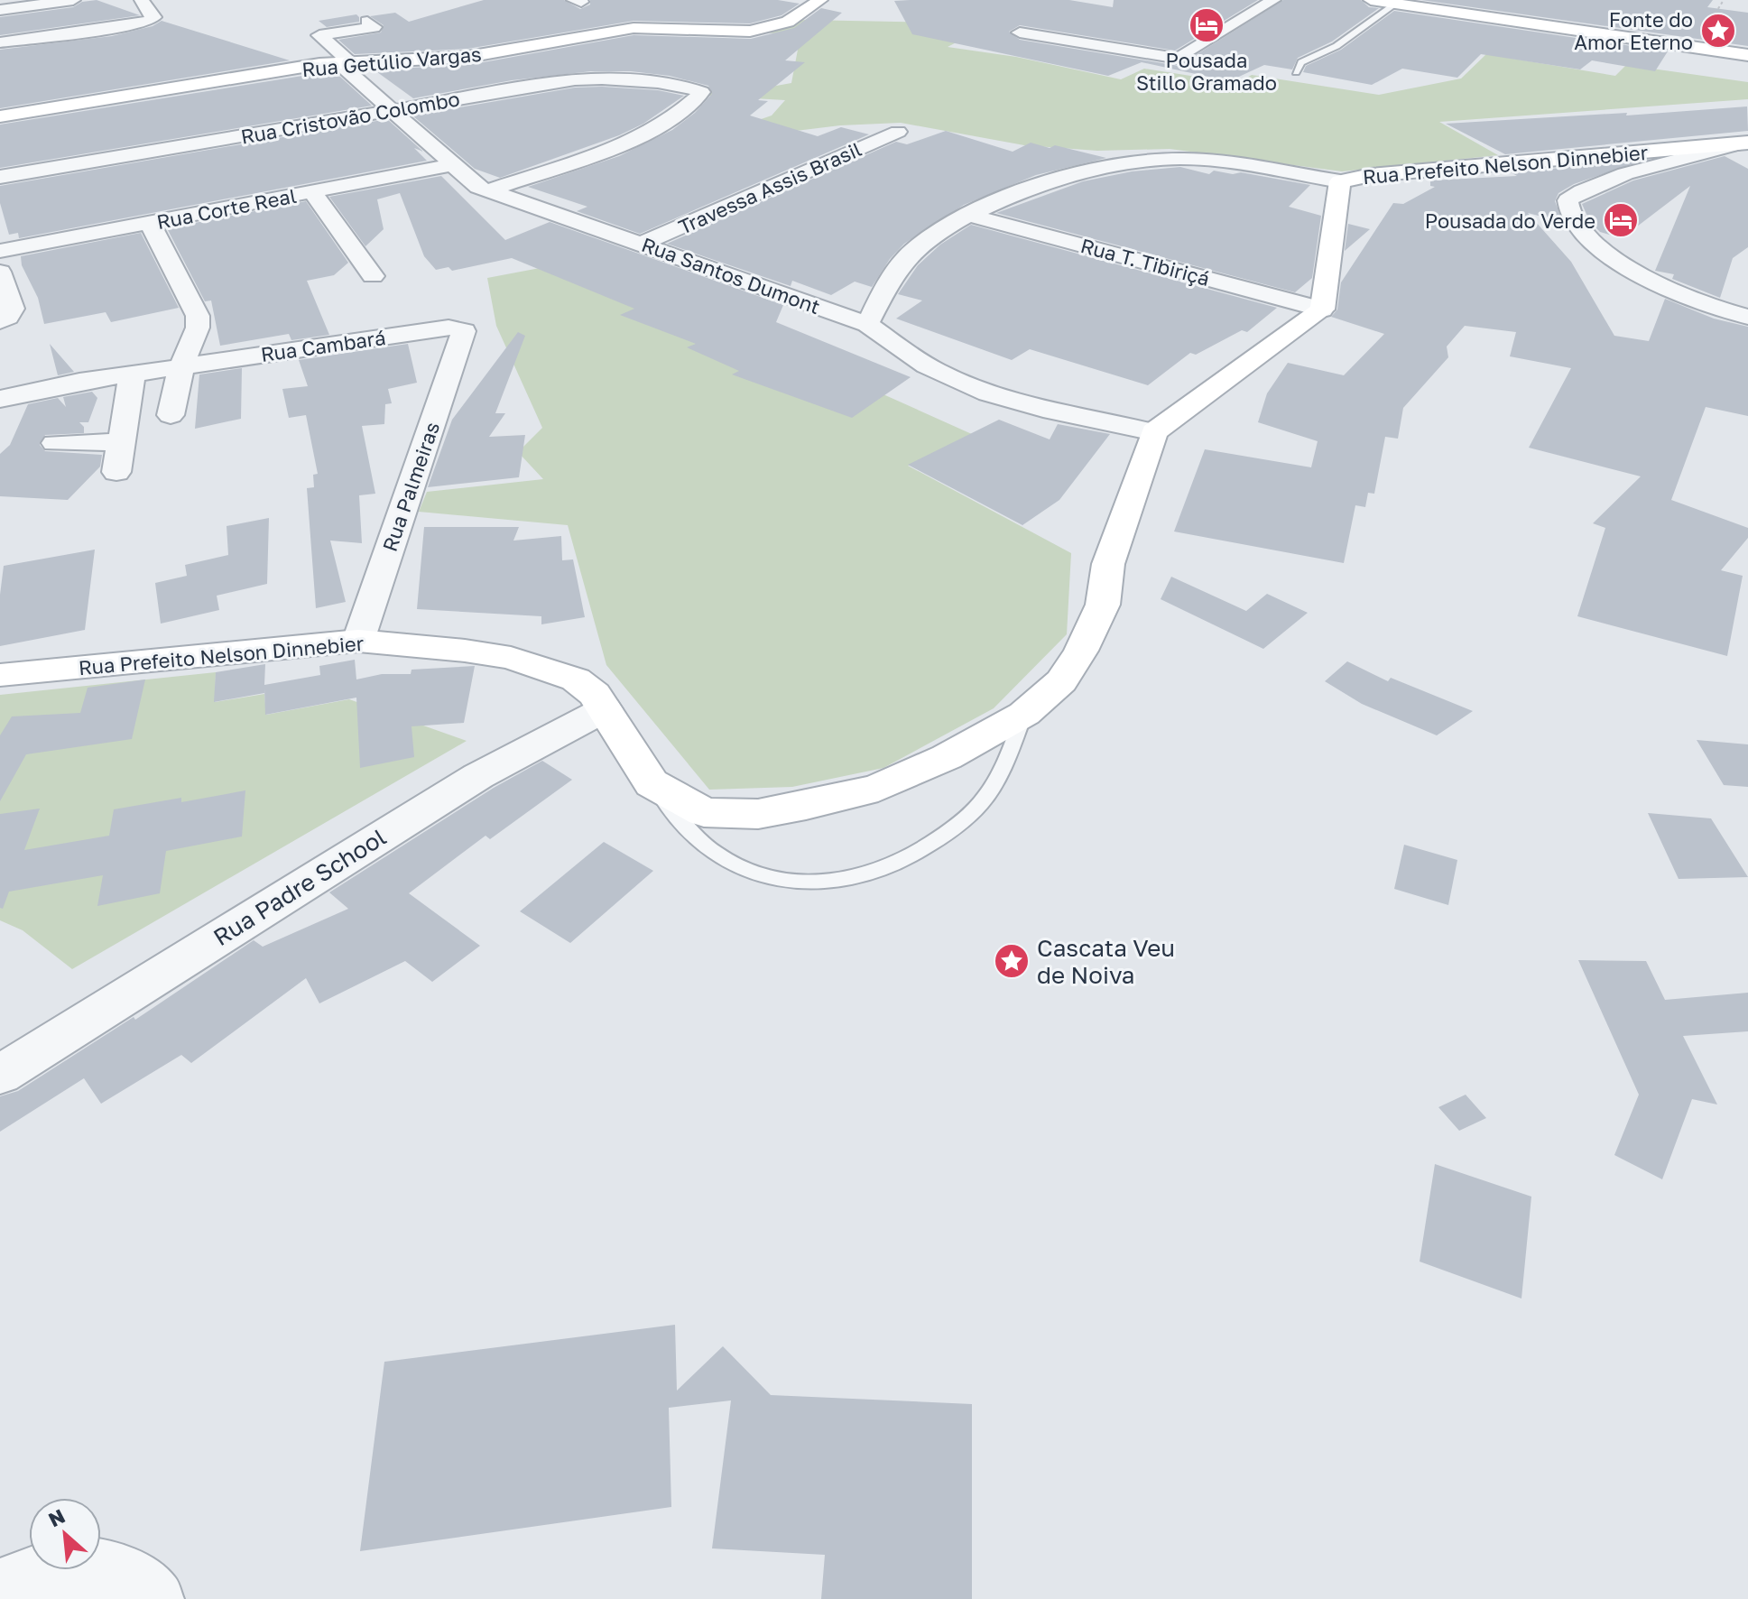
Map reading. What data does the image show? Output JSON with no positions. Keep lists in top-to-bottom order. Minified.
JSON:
{"streets":{"street":["Rua Getúlio Vargas","Rua Cristovão Colombo","Rua Prefeito Nelson Dinnebier","Travessa Assis Brasil","Rua Corte Real","Rua T. Tibiriçá","Rua Santos Dumont","Rua Cambará","Rua Palmeiras","Rua Padre School"]},"crossings":[["Rua Getúlio Vargas","Rua Santos Dumont"],["Rua Cristovão Colombo","Rua Santos Dumont"],["Rua Prefeito Nelson Dinnebier","Rua T. Tibiriçá"],["Rua Prefeito Nelson Dinnebier","Rua Santos Dumont"],["Rua Prefeito Nelson Dinnebier","Rua Palmeiras"],["Rua Prefeito Nelson Dinnebier","Rua Padre School"],["Travessa Assis Brasil","Rua Santos Dumont"],["Rua Corte Real","Rua Santos Dumont"],["Rua Cambará","Rua Palmeiras"]],"places":{"hotel":["Pousada Stillo Gramado","Pousada do Verde"],"place":["Fonte do Amor Eterno","Cascata Veu de Noiva"]},"north":"top left"}
